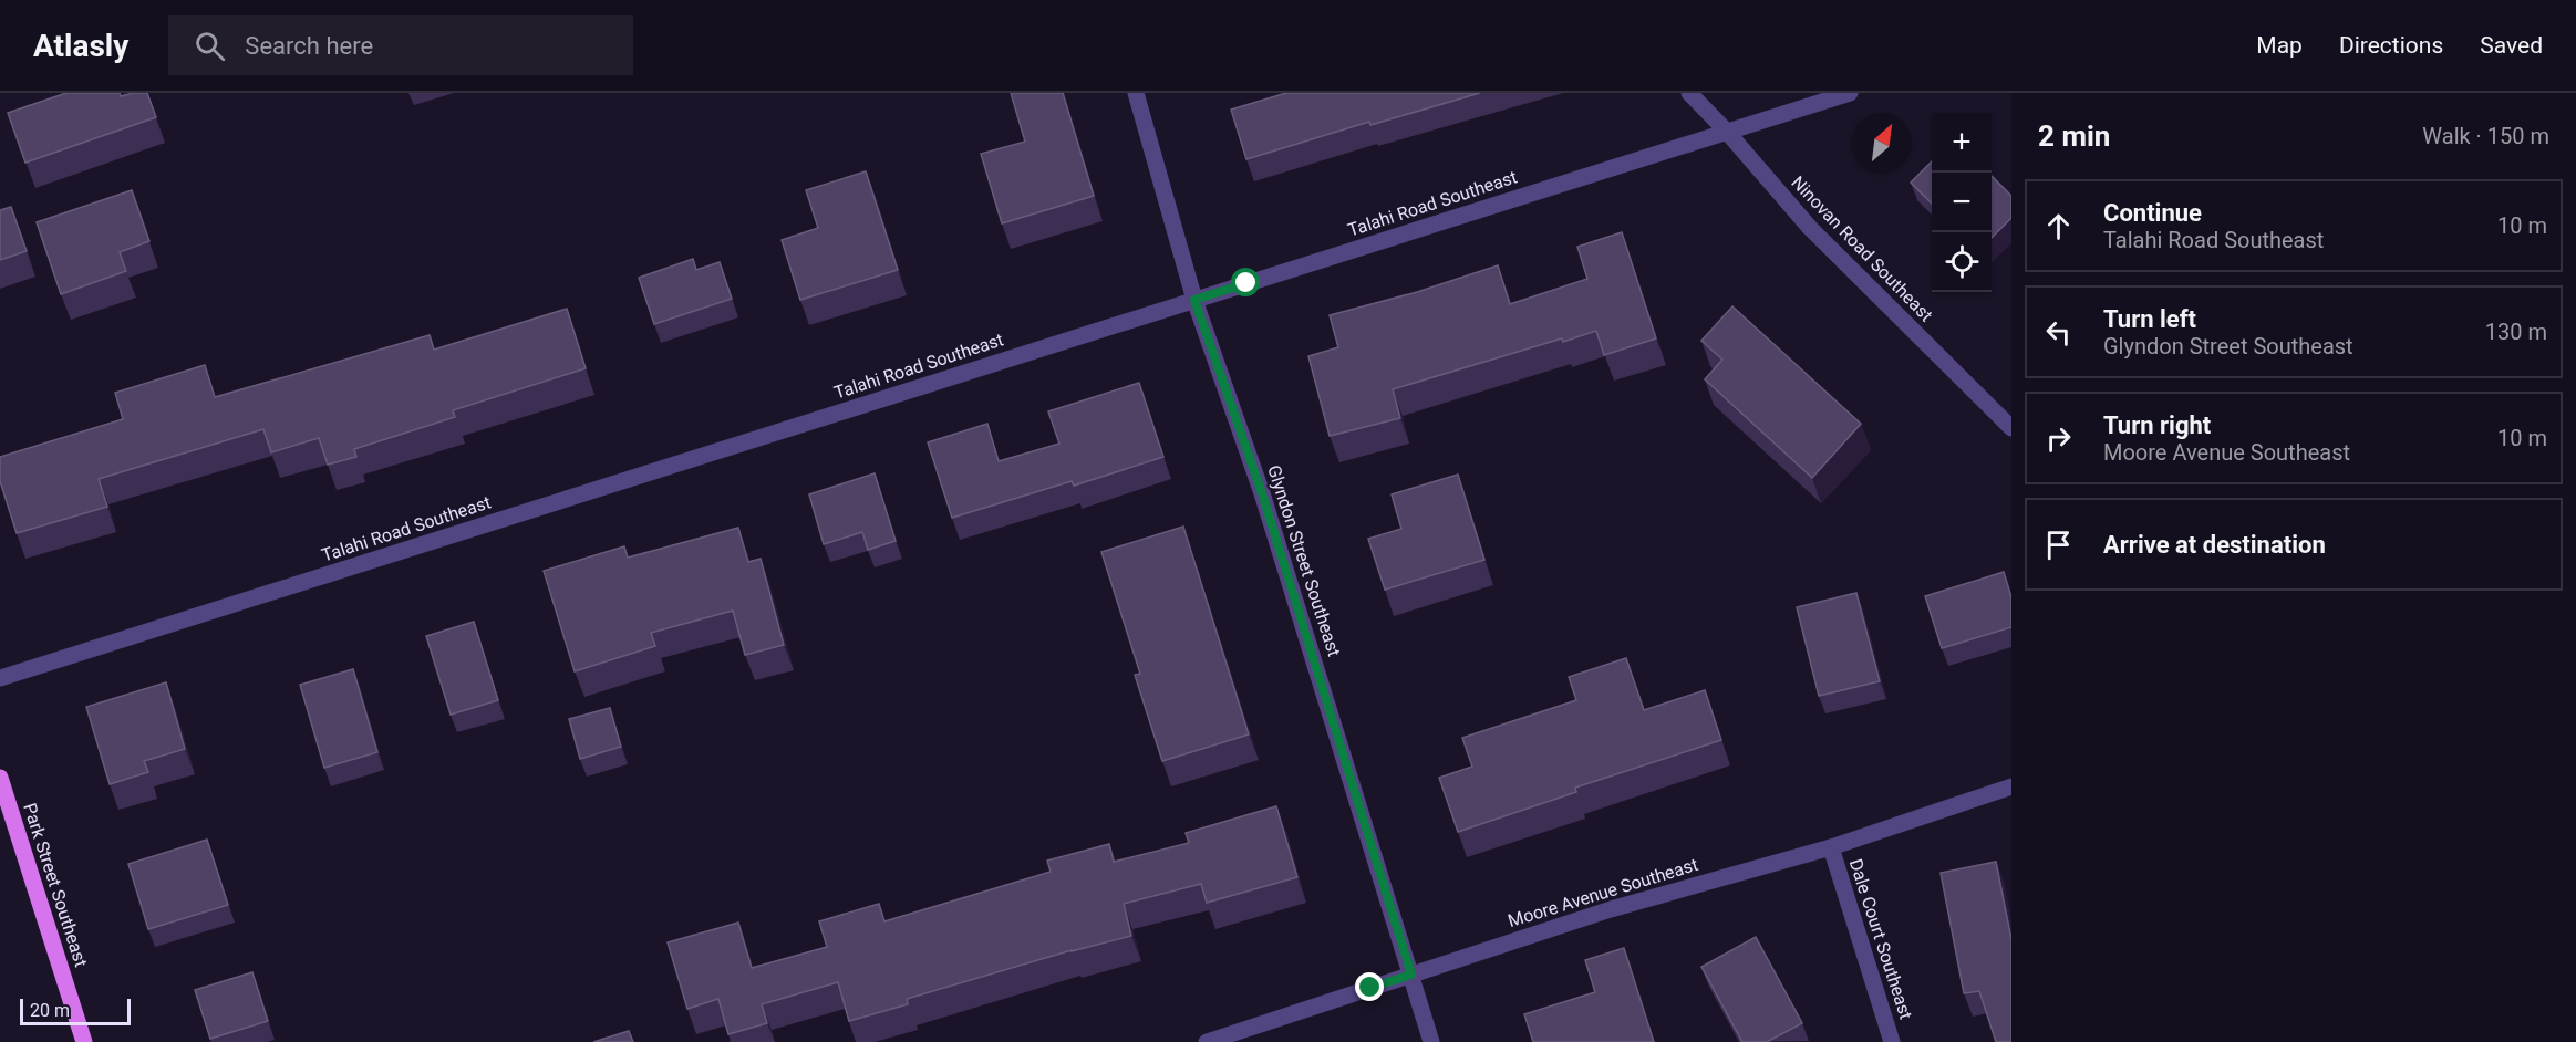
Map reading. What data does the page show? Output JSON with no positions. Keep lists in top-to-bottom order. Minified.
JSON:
{"streets":{"main road":["Park Street Southeast"],"street":["Talahi Road Southeast","Ninovan Road Southeast","Glyndon Street Southeast","Moore Avenue Southeast","Dale Court Southeast"]},"crossings":[["Talahi Road Southeast","Ninovan Road Southeast"],["Talahi Road Southeast","Glyndon Street Southeast"],["Glyndon Street Southeast","Moore Avenue Southeast"],["Moore Avenue Southeast","Dale Court Southeast"]],"scale_bar":"20 m","north":"top right","page":{"header":"Atlasly","search":"Search here","nav":["Map","Directions","Saved"],"heading":["2 min","Walk · 150 m"],"map_buttons":["+","−"],"list":[["Continue","Talahi Road Southeast","10 m"],["Turn left","Glyndon Street Southeast","130 m"],["Turn right","Moore Avenue Southeast","10 m"],"Arrive at destination"],"scale":"20 m"}}
